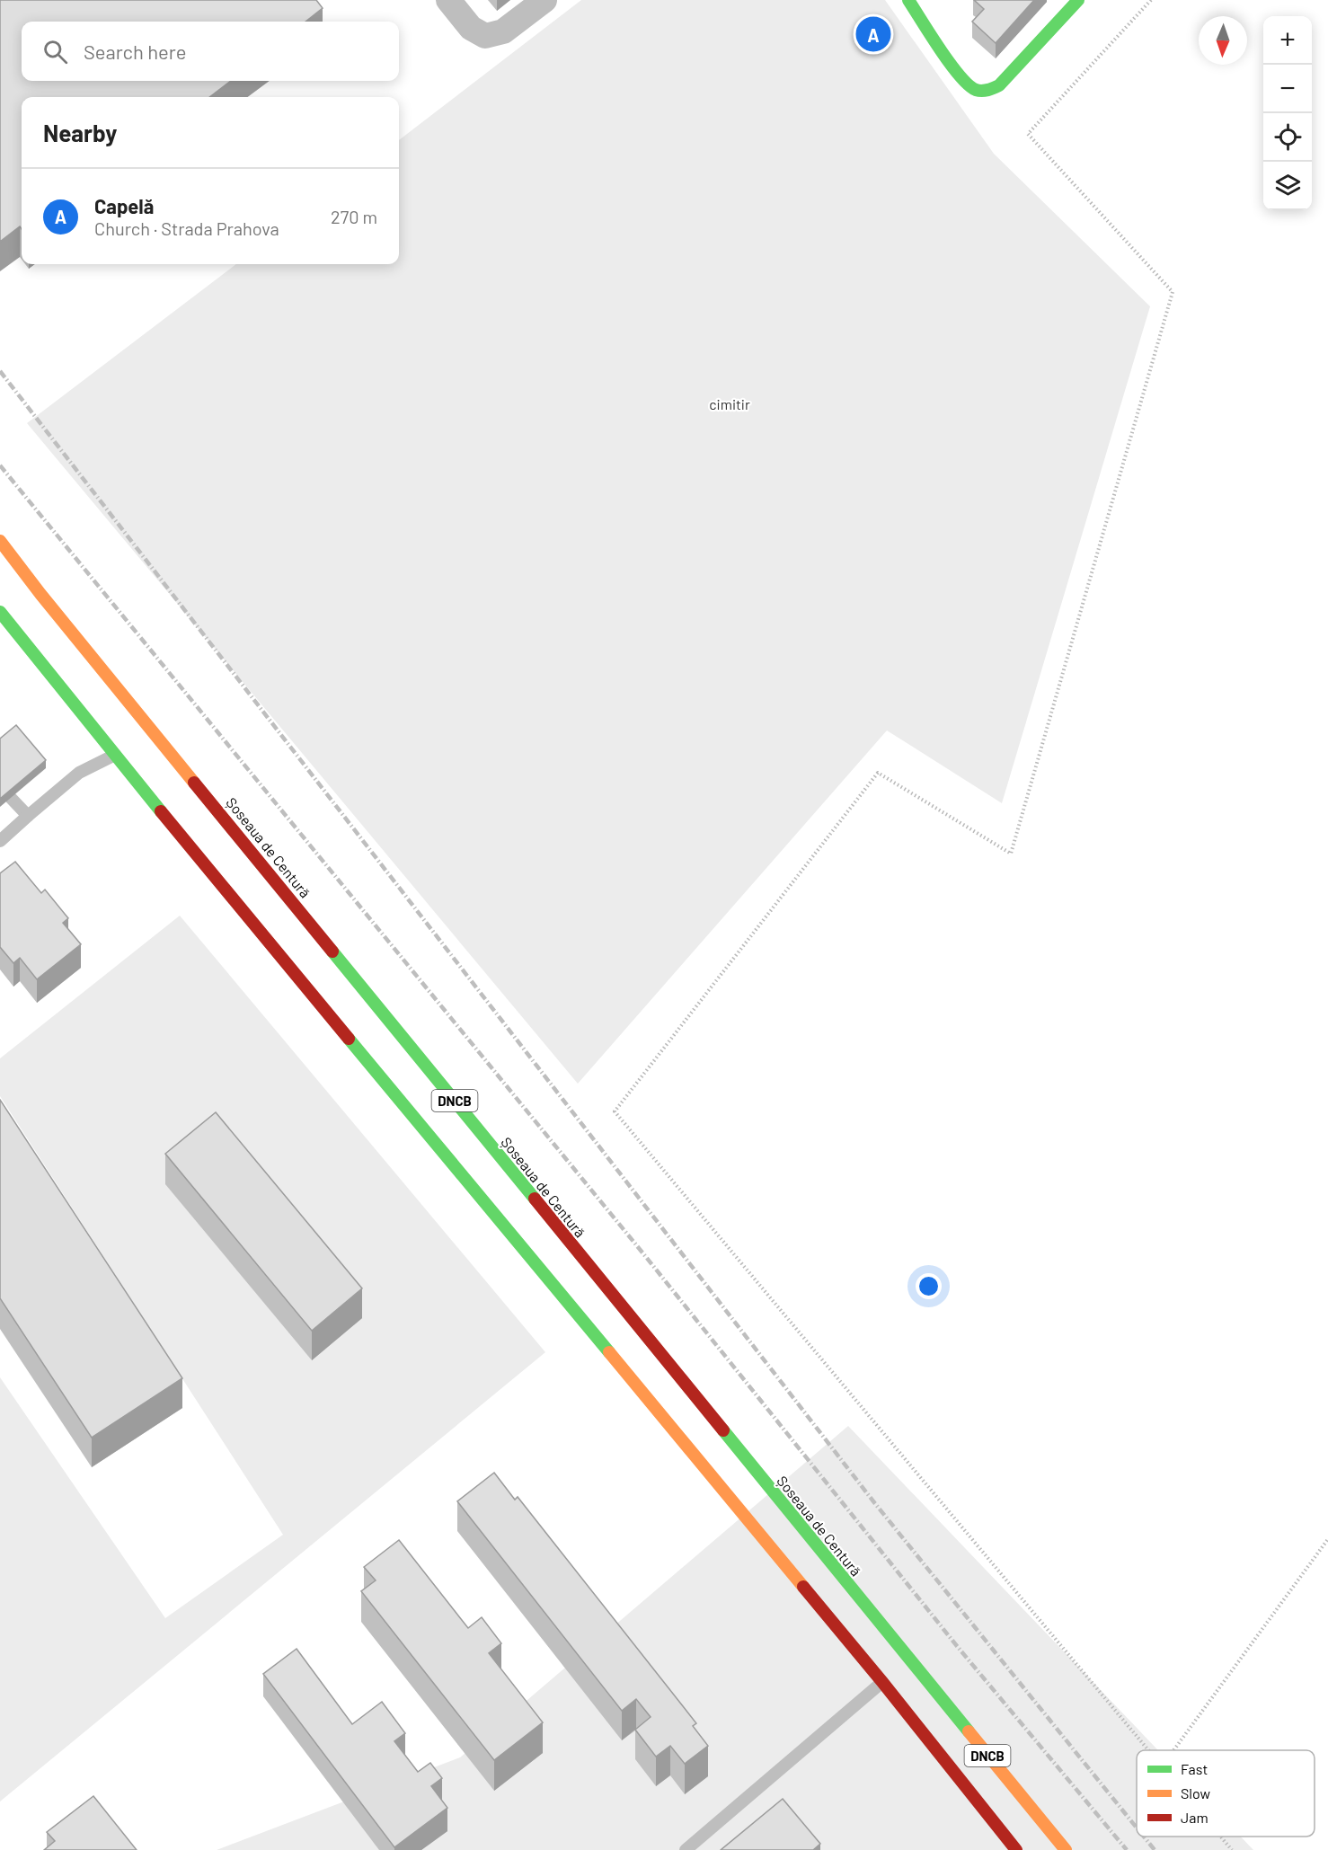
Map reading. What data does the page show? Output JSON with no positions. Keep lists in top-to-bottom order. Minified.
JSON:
{"streets":{"main road":["Șoseaua de Centură","DNCB"]},"parks":["cimitir"],"legend":["Fast","Slow","Jam"],"north":"bottom","page":{"pins":"A","map_buttons":["+","−"],"search":"Search here","heading":"Nearby","list":[{"mark":"A","name":"Capelă","note":"Church · Strada Prahova","value":"270 m"}]}}
